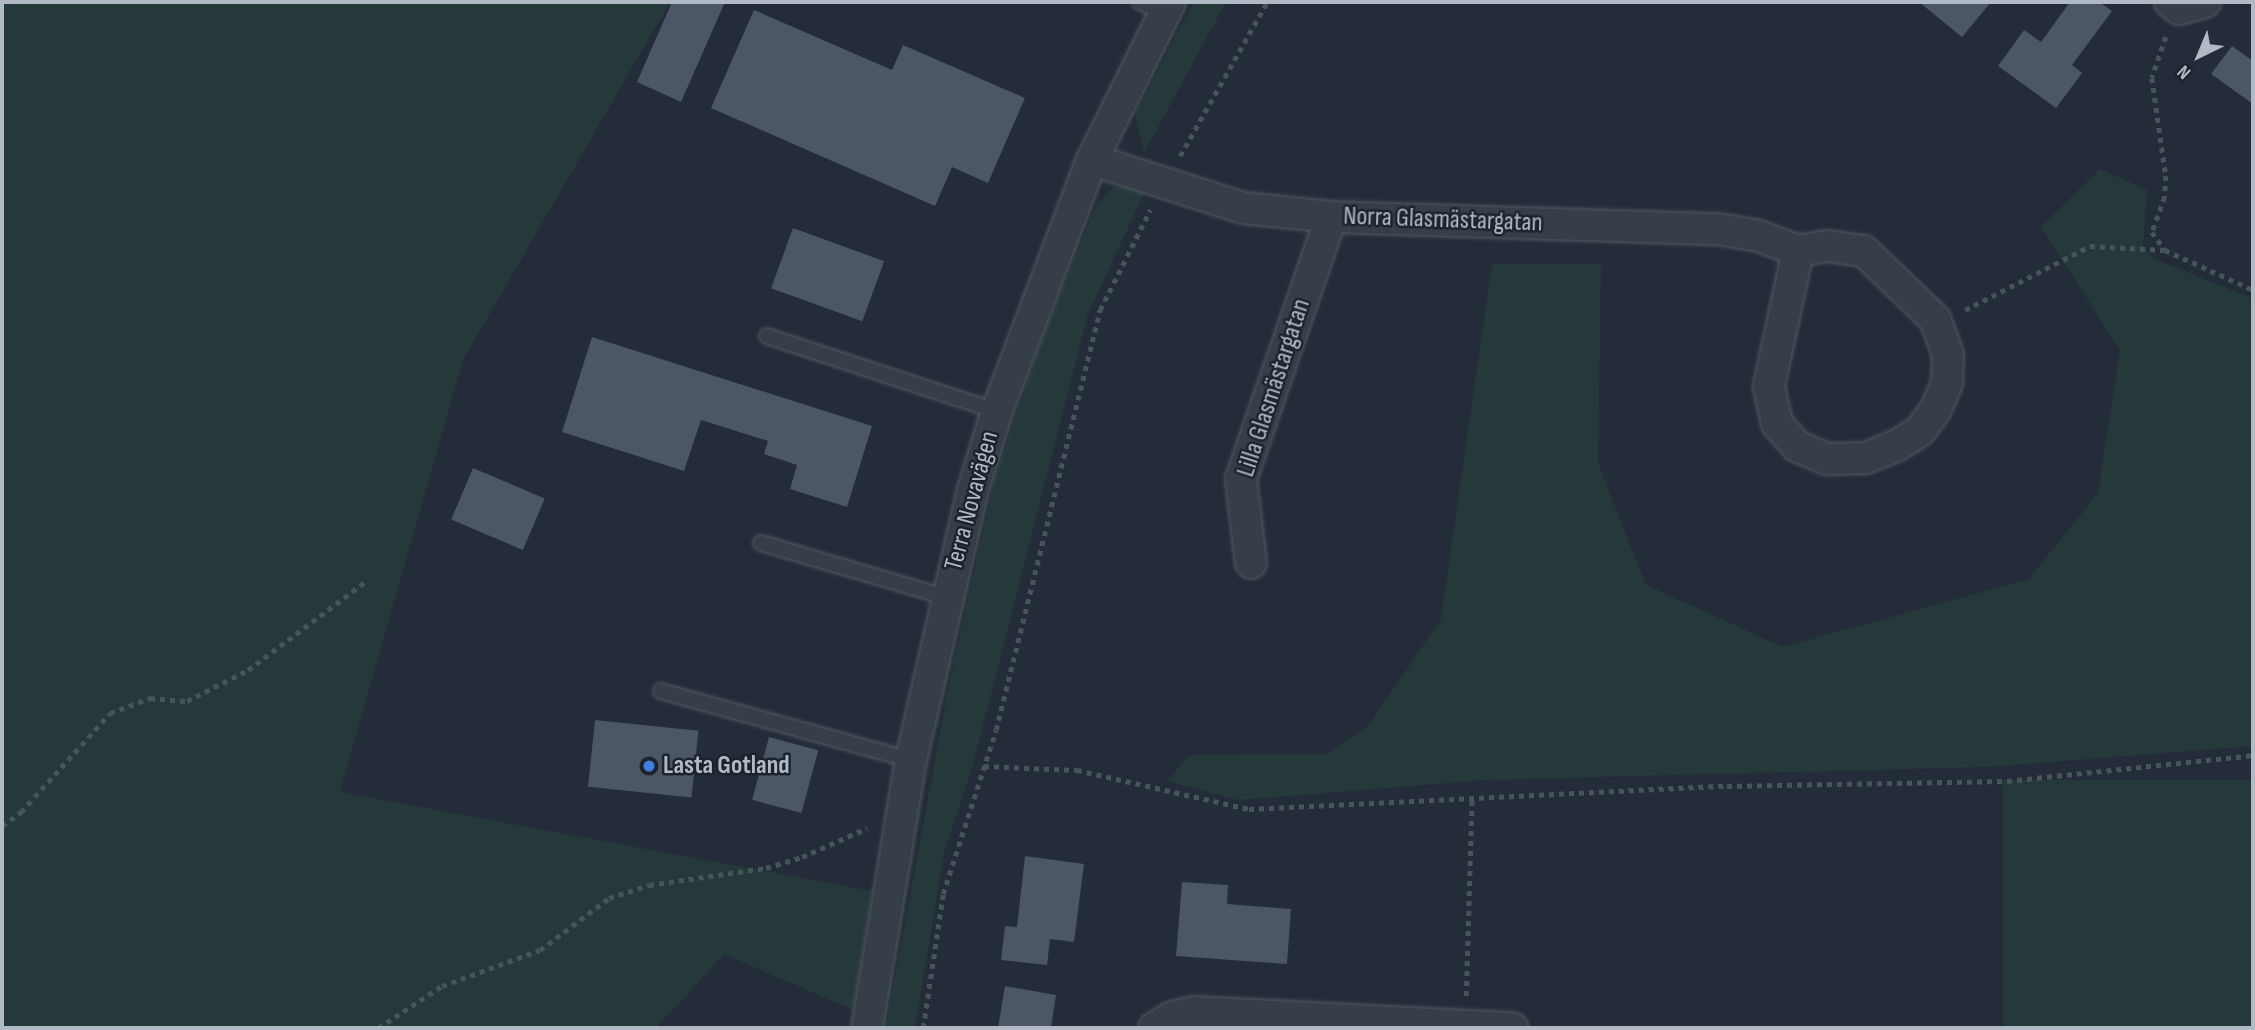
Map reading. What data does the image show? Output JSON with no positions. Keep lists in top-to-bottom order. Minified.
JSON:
{"streets":{"street":["Norra Glasmästargatan","Lilla Glasmästargatan","Terra Novavägen"]},"crossings":[["Norra Glasmästargatan","Lilla Glasmästargatan"],["Norra Glasmästargatan","Terra Novavägen"]],"places":["Lasta Gotland"],"north":"bottom left"}
